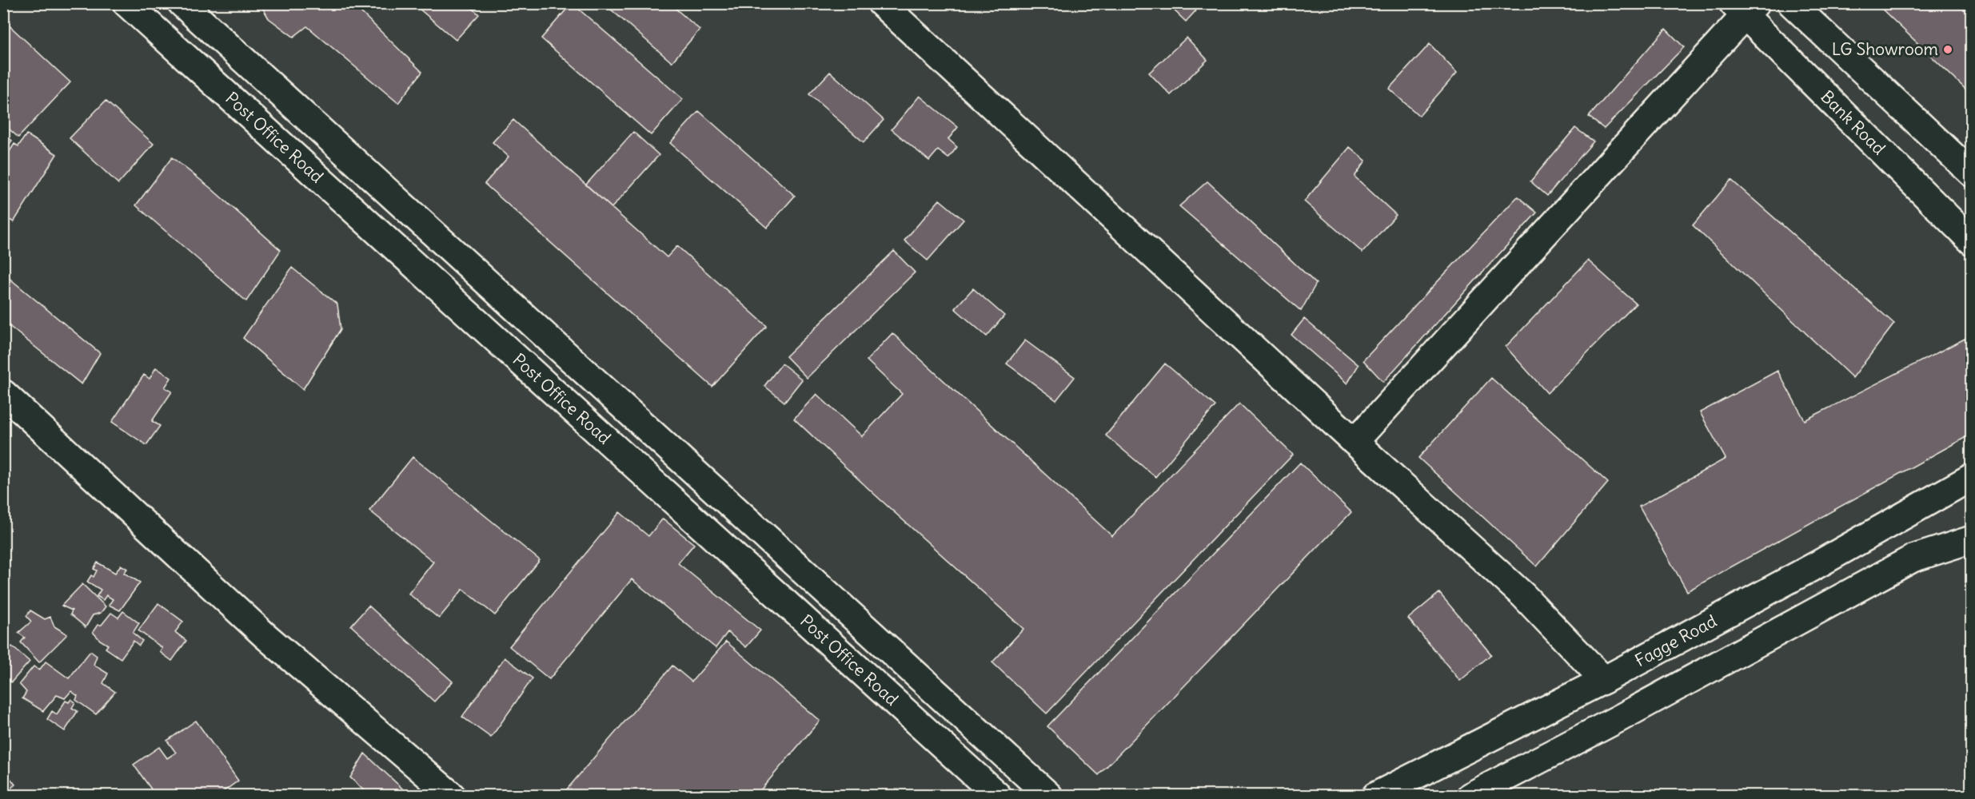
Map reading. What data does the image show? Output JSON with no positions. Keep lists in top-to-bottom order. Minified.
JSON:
{"streets":{"street":["Bank Road","Post Office Road","Fagge Road"]},"places":["LG Showroom"]}
